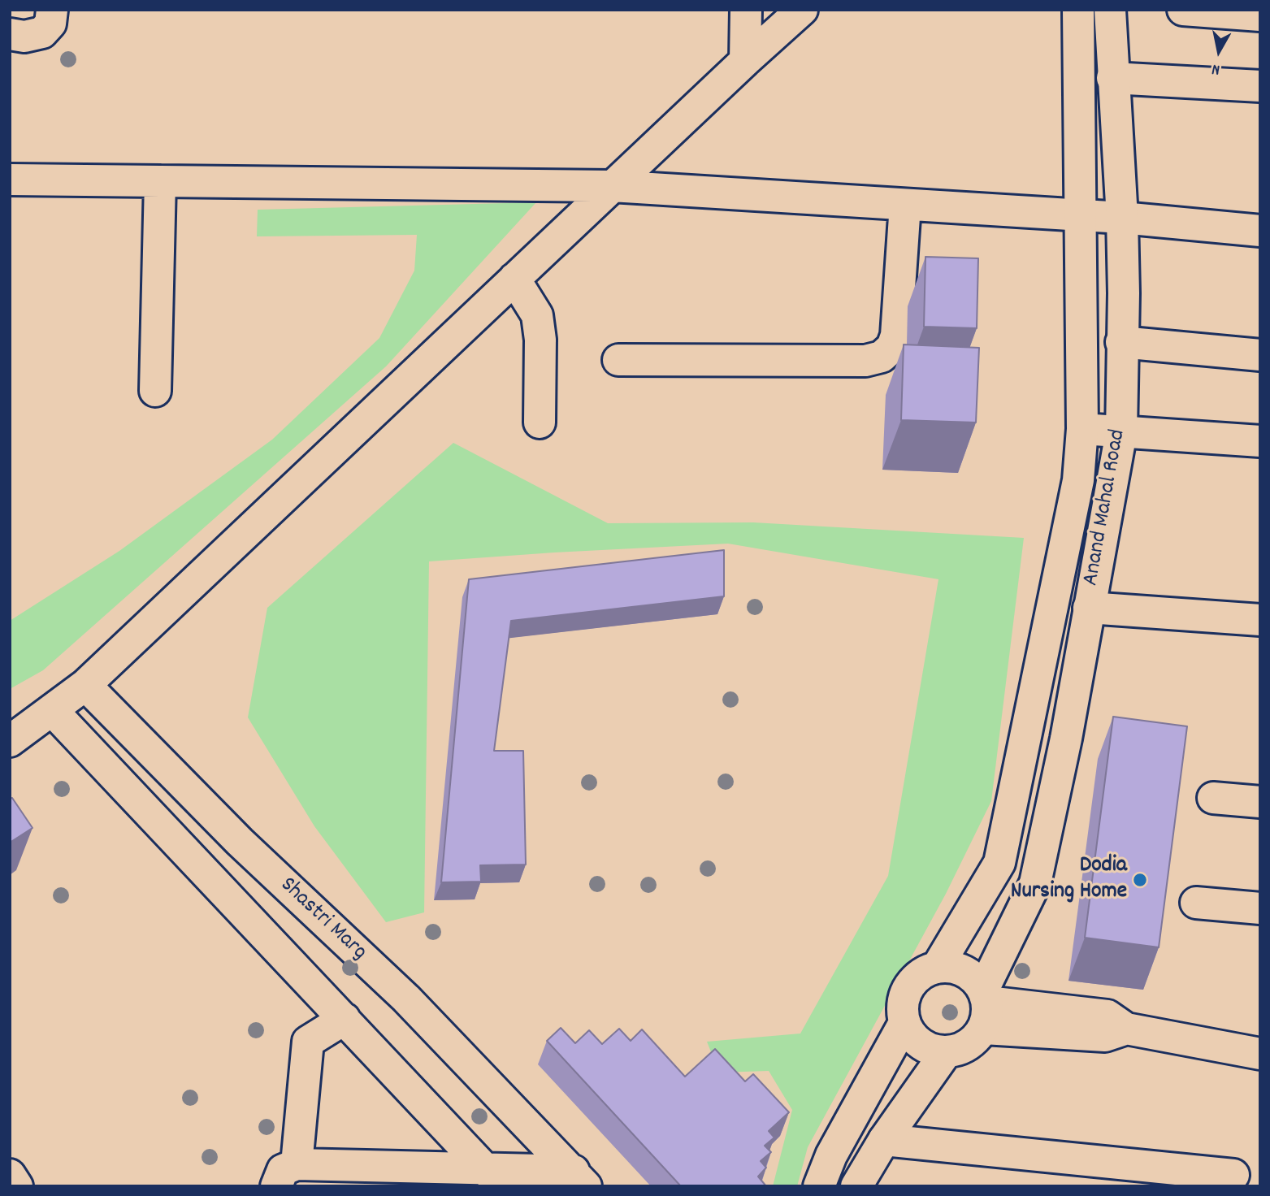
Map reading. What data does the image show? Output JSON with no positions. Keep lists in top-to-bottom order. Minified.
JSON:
{"streets":{"street":["Anand Mahal Road","Shastri Marg"]},"places":["Dodia Nursing Home"],"north":"bottom"}
